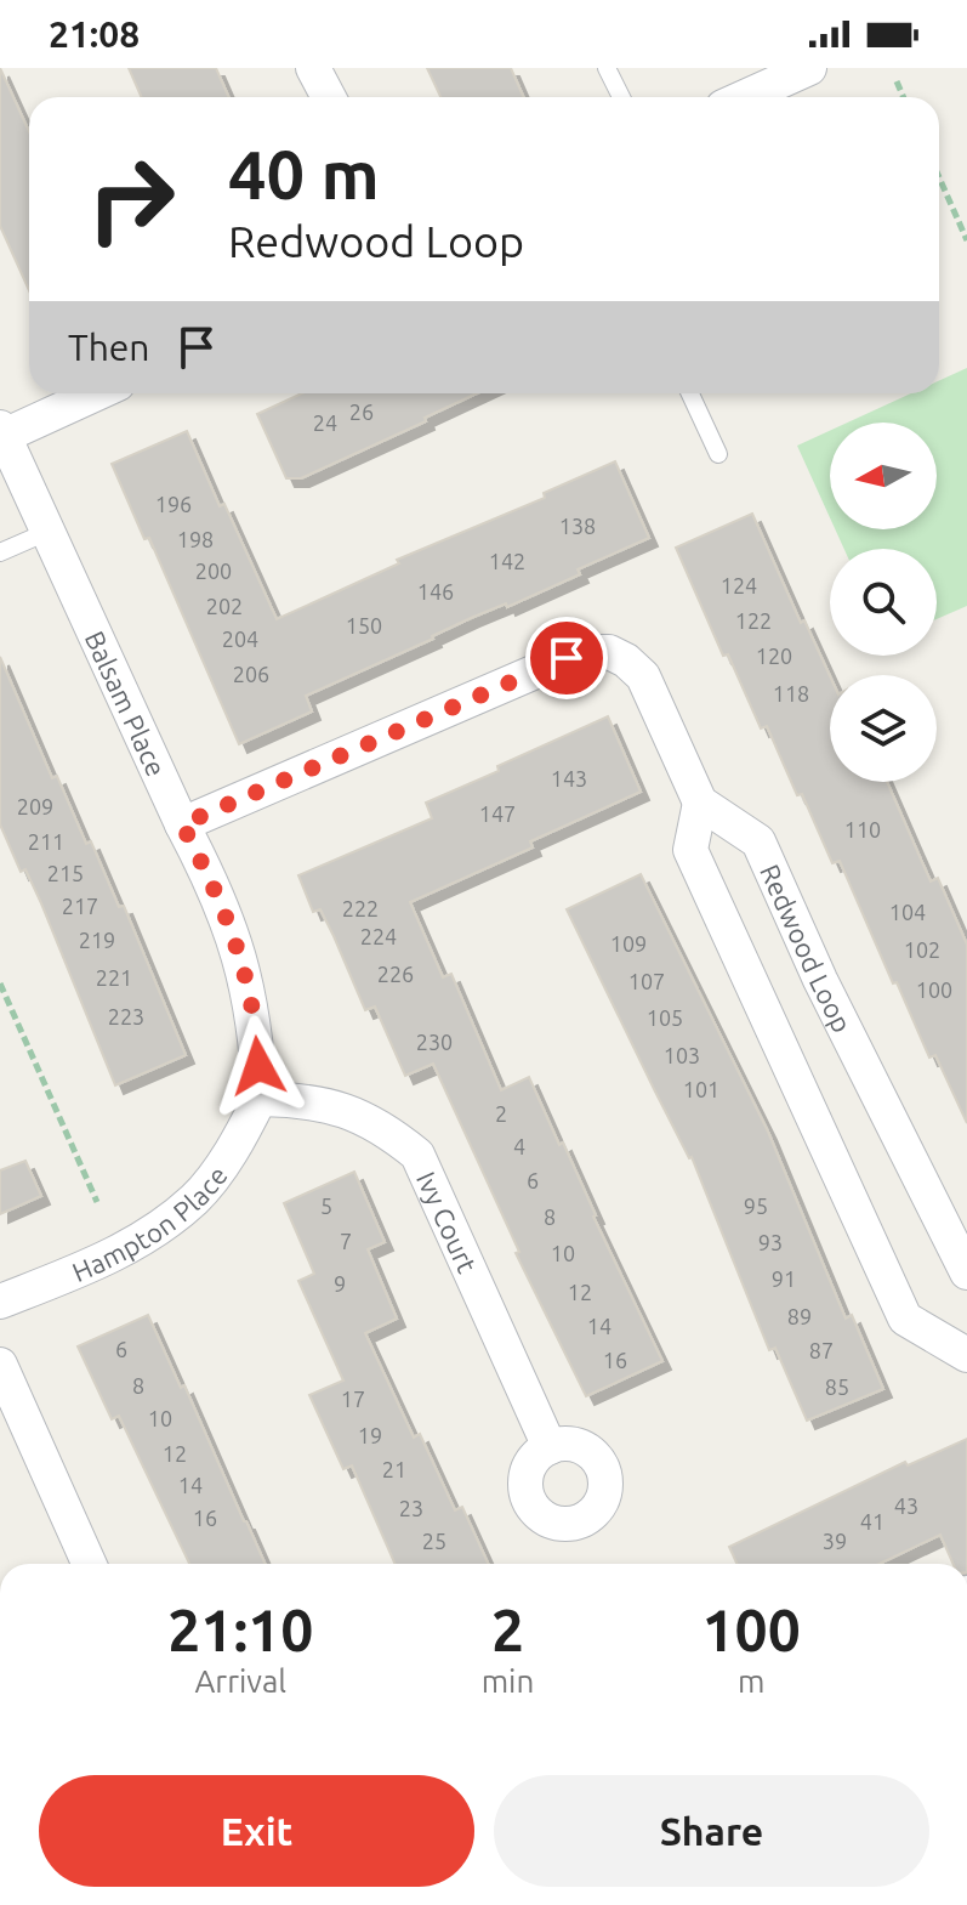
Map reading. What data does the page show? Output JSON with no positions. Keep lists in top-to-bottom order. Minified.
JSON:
{"streets":{"street":["Balsam Place","Redwood Loop","Hampton Place","Ivy Court"]},"crossings":[["Balsam Place","Hampton Place"],["Balsam Place","Ivy Court"],["Hampton Place","Ivy Court"]],"house_numbers":["26","24","196","138","198","142","200","124","146","202","122","150","204","120","206","118","143","209","147","110","211","215","217","222","104","224","219","109","102","226","221","107","100","223","105","230","103","101","2","4","6","5","95","8","7","93","10","91","9","12","89","14","6","87","16","8","85","17","10","19","12","21","14","43","23","16","41","25","39"],"north":"left","page":{"status":"21:08","turn":["40 m","Redwood Loop"],"then":"Then","eta":["21:10","Arrival","2","min","100","m"],"buttons":["Exit","Share"]}}
